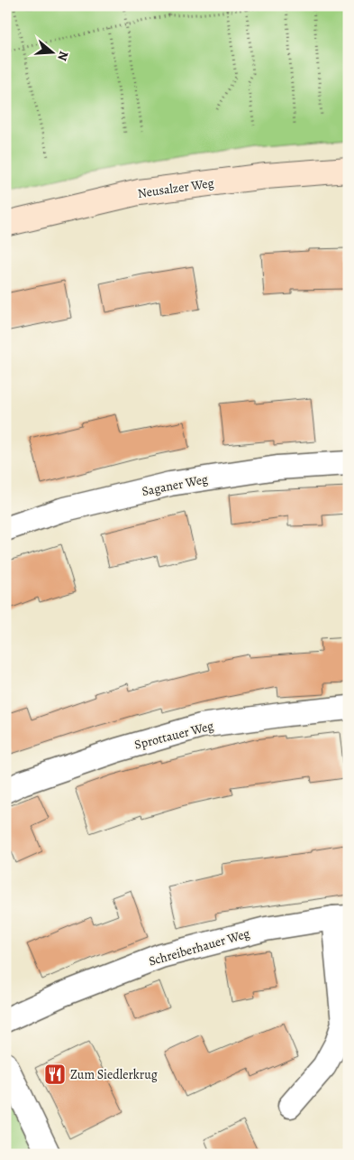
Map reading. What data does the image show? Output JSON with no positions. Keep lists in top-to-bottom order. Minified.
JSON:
{"streets":{"street":["Neusalzer Weg","Saganer Weg","Sprottauer Weg","Schreiberhauer Weg"]},"places":{"restaurant":["Zum Siedlerkrug"]},"north":"right"}
